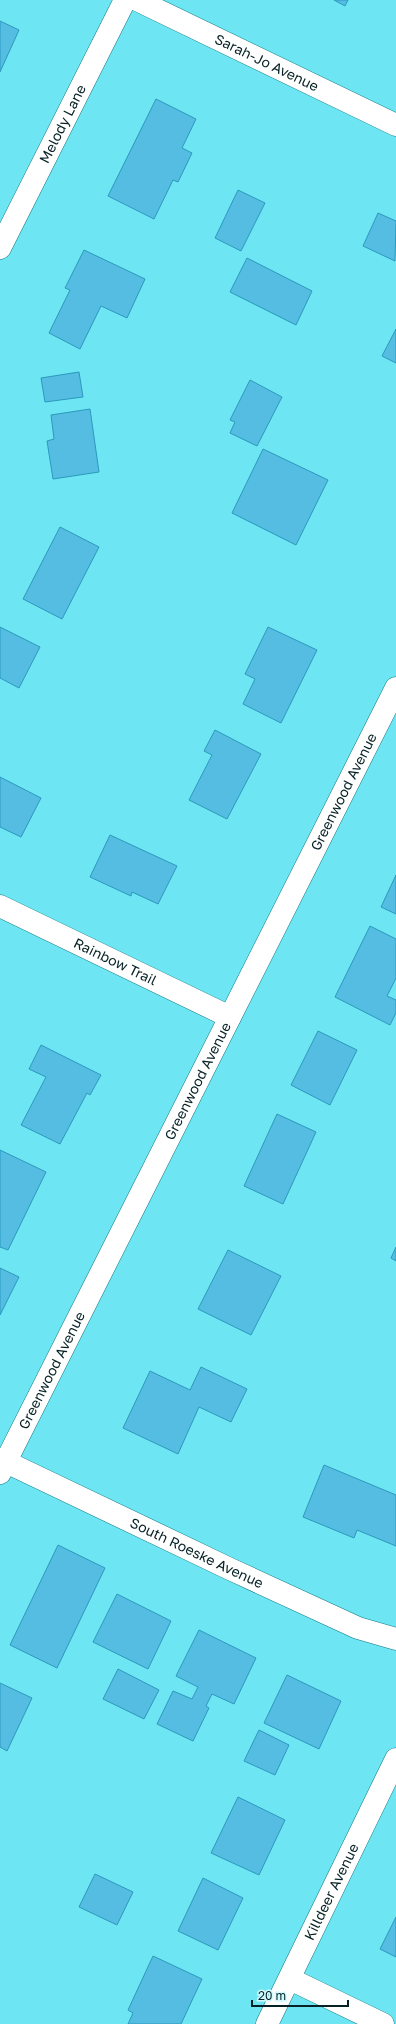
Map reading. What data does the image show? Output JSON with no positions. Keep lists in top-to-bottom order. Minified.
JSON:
{"streets":{"street":["Sarah-Jo Avenue","Melody Lane","Greenwood Avenue","Rainbow Trail","South Roeske Avenue","Killdeer Avenue"]},"crossings":[["Greenwood Avenue","Rainbow Trail"],["Greenwood Avenue","South Roeske Avenue"]],"scale_bar":"20 m"}
